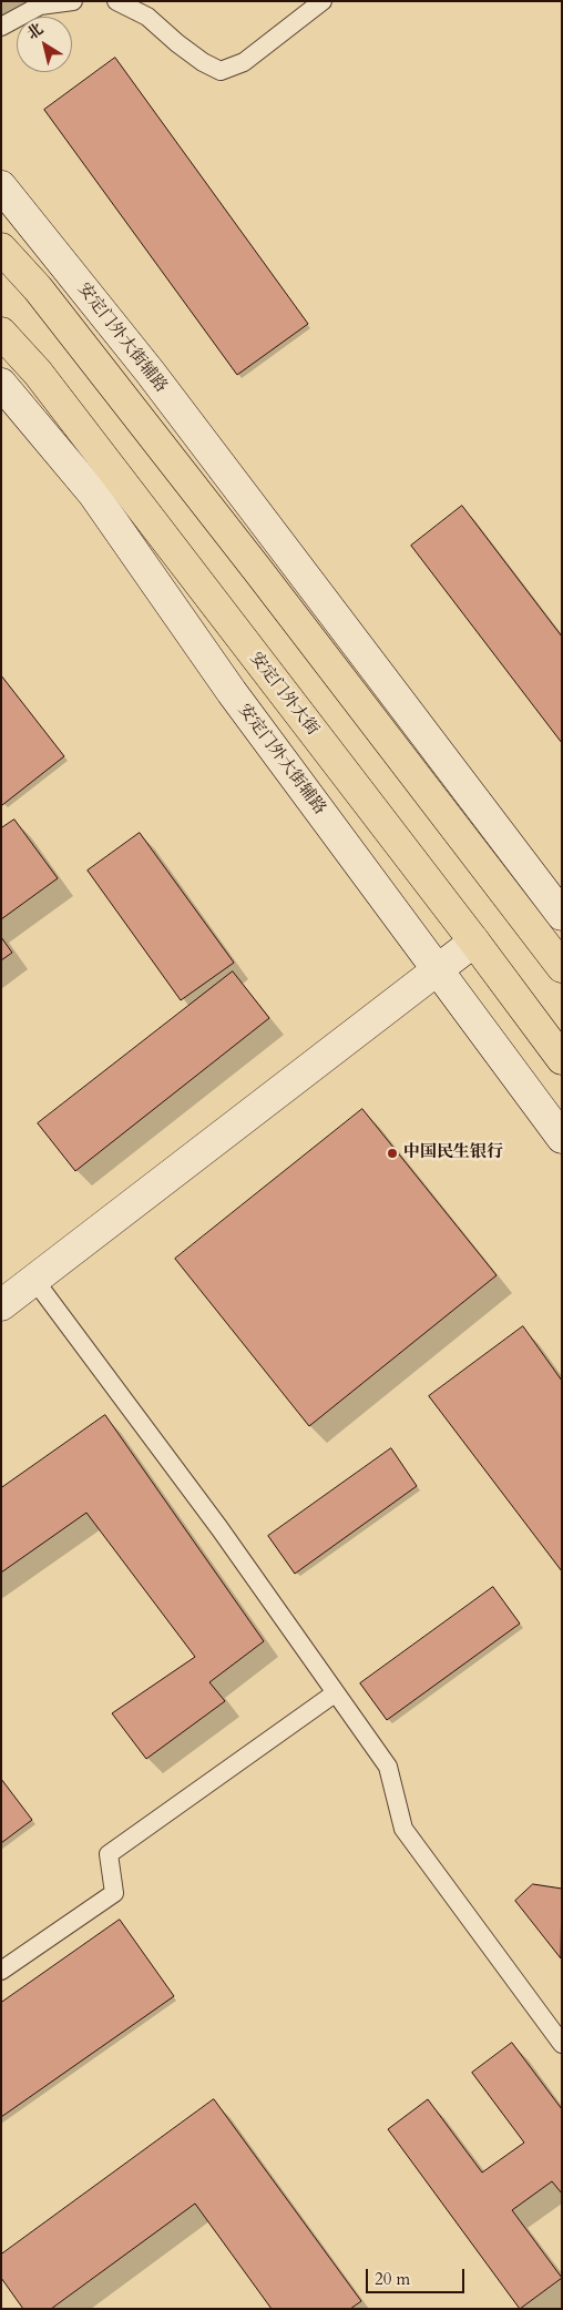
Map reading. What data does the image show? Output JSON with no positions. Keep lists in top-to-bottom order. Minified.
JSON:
{"streets":{"main road":["安定门外大街"],"street":["安定门外大街辅路"]},"places":["中国民生银行"],"scale_bar":"20 m","north":"top left"}
